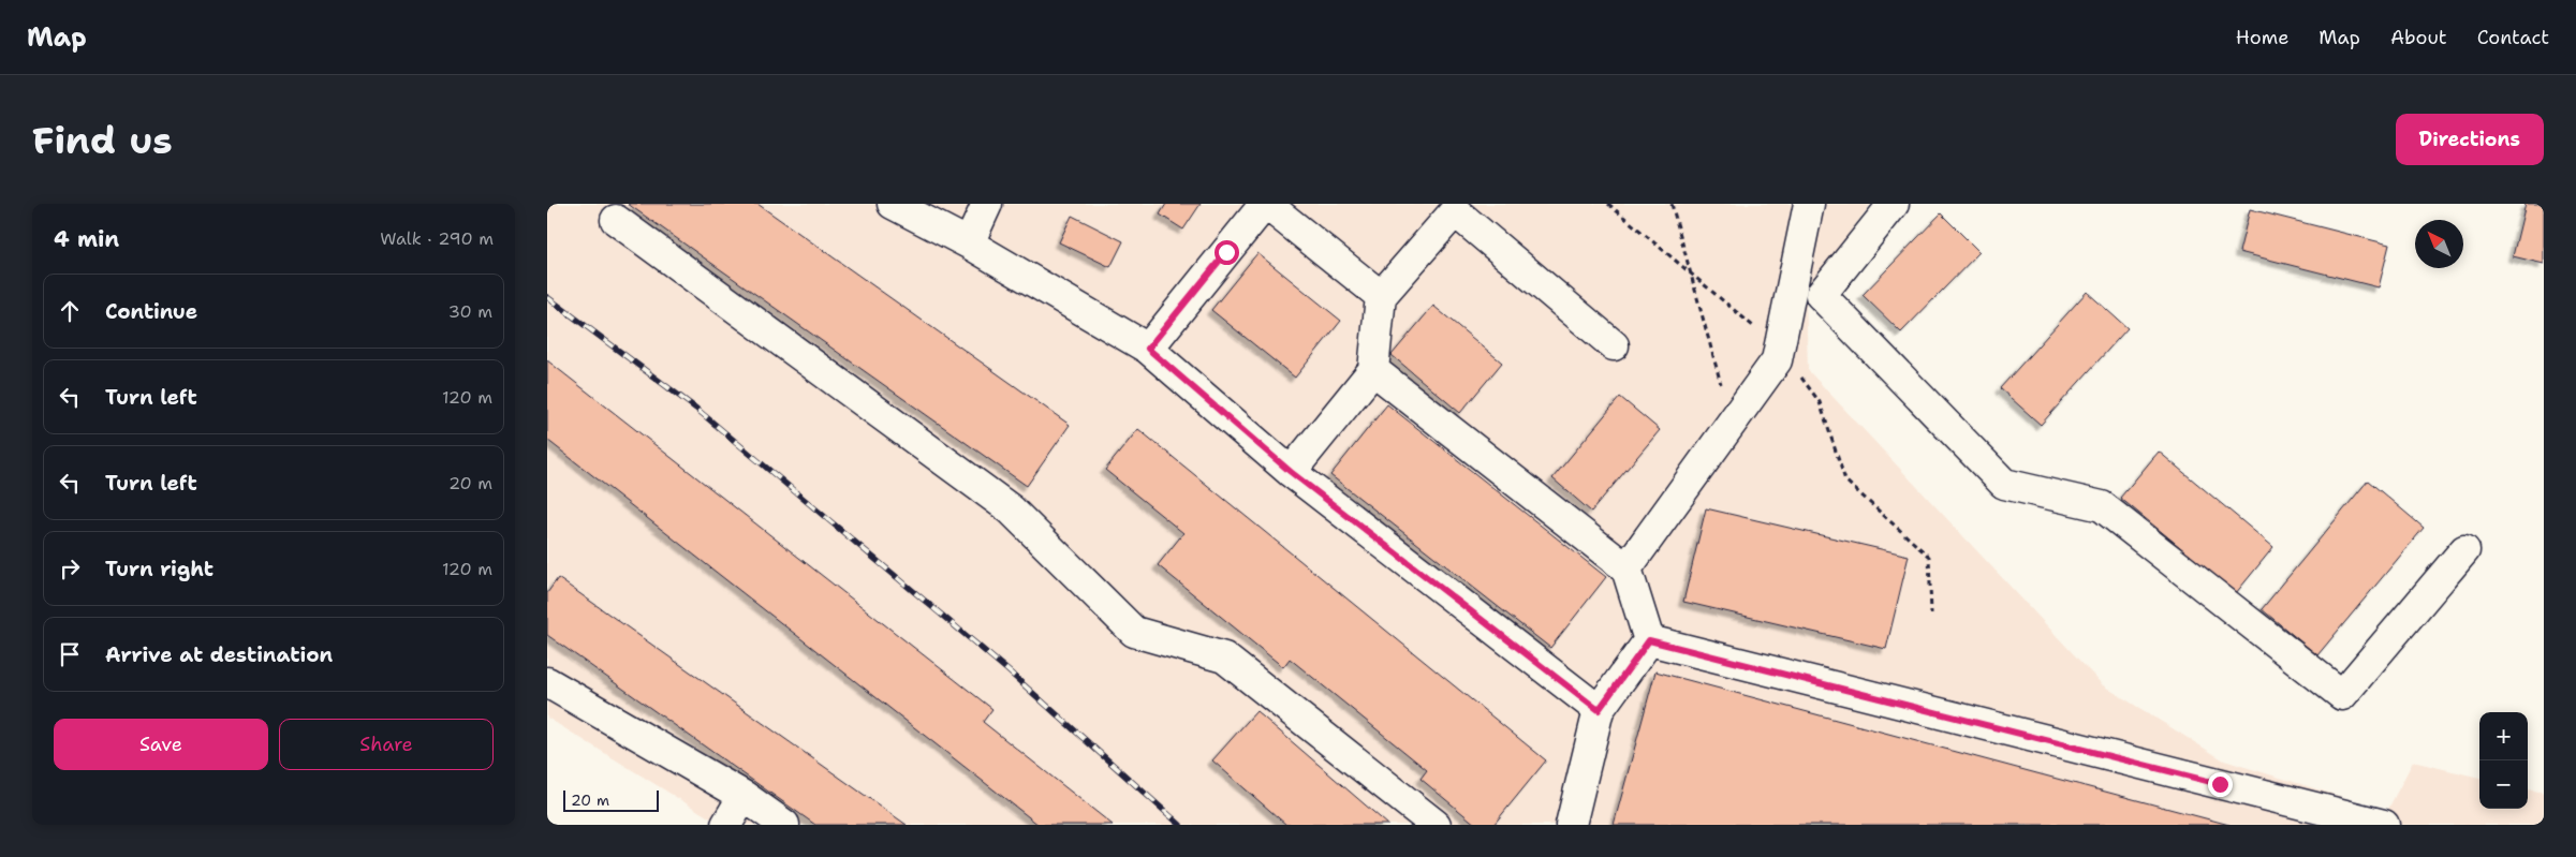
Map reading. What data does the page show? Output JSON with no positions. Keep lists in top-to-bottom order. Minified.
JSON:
{"scale_bar":"20 m","north":"top left","page":{"header":"Map","nav":["Home","Map","About","Contact"],"buttons":["Directions",["Save","Share"]],"title":"Find us","heading":["4 min","Walk · 290 m"],"list":[["Continue","30 m"],["Turn left","120 m"],["Turn left","20 m"],["Turn right","120 m"],"Arrive at destination"],"map_buttons":["+","−"],"scale":"20 m"}}
